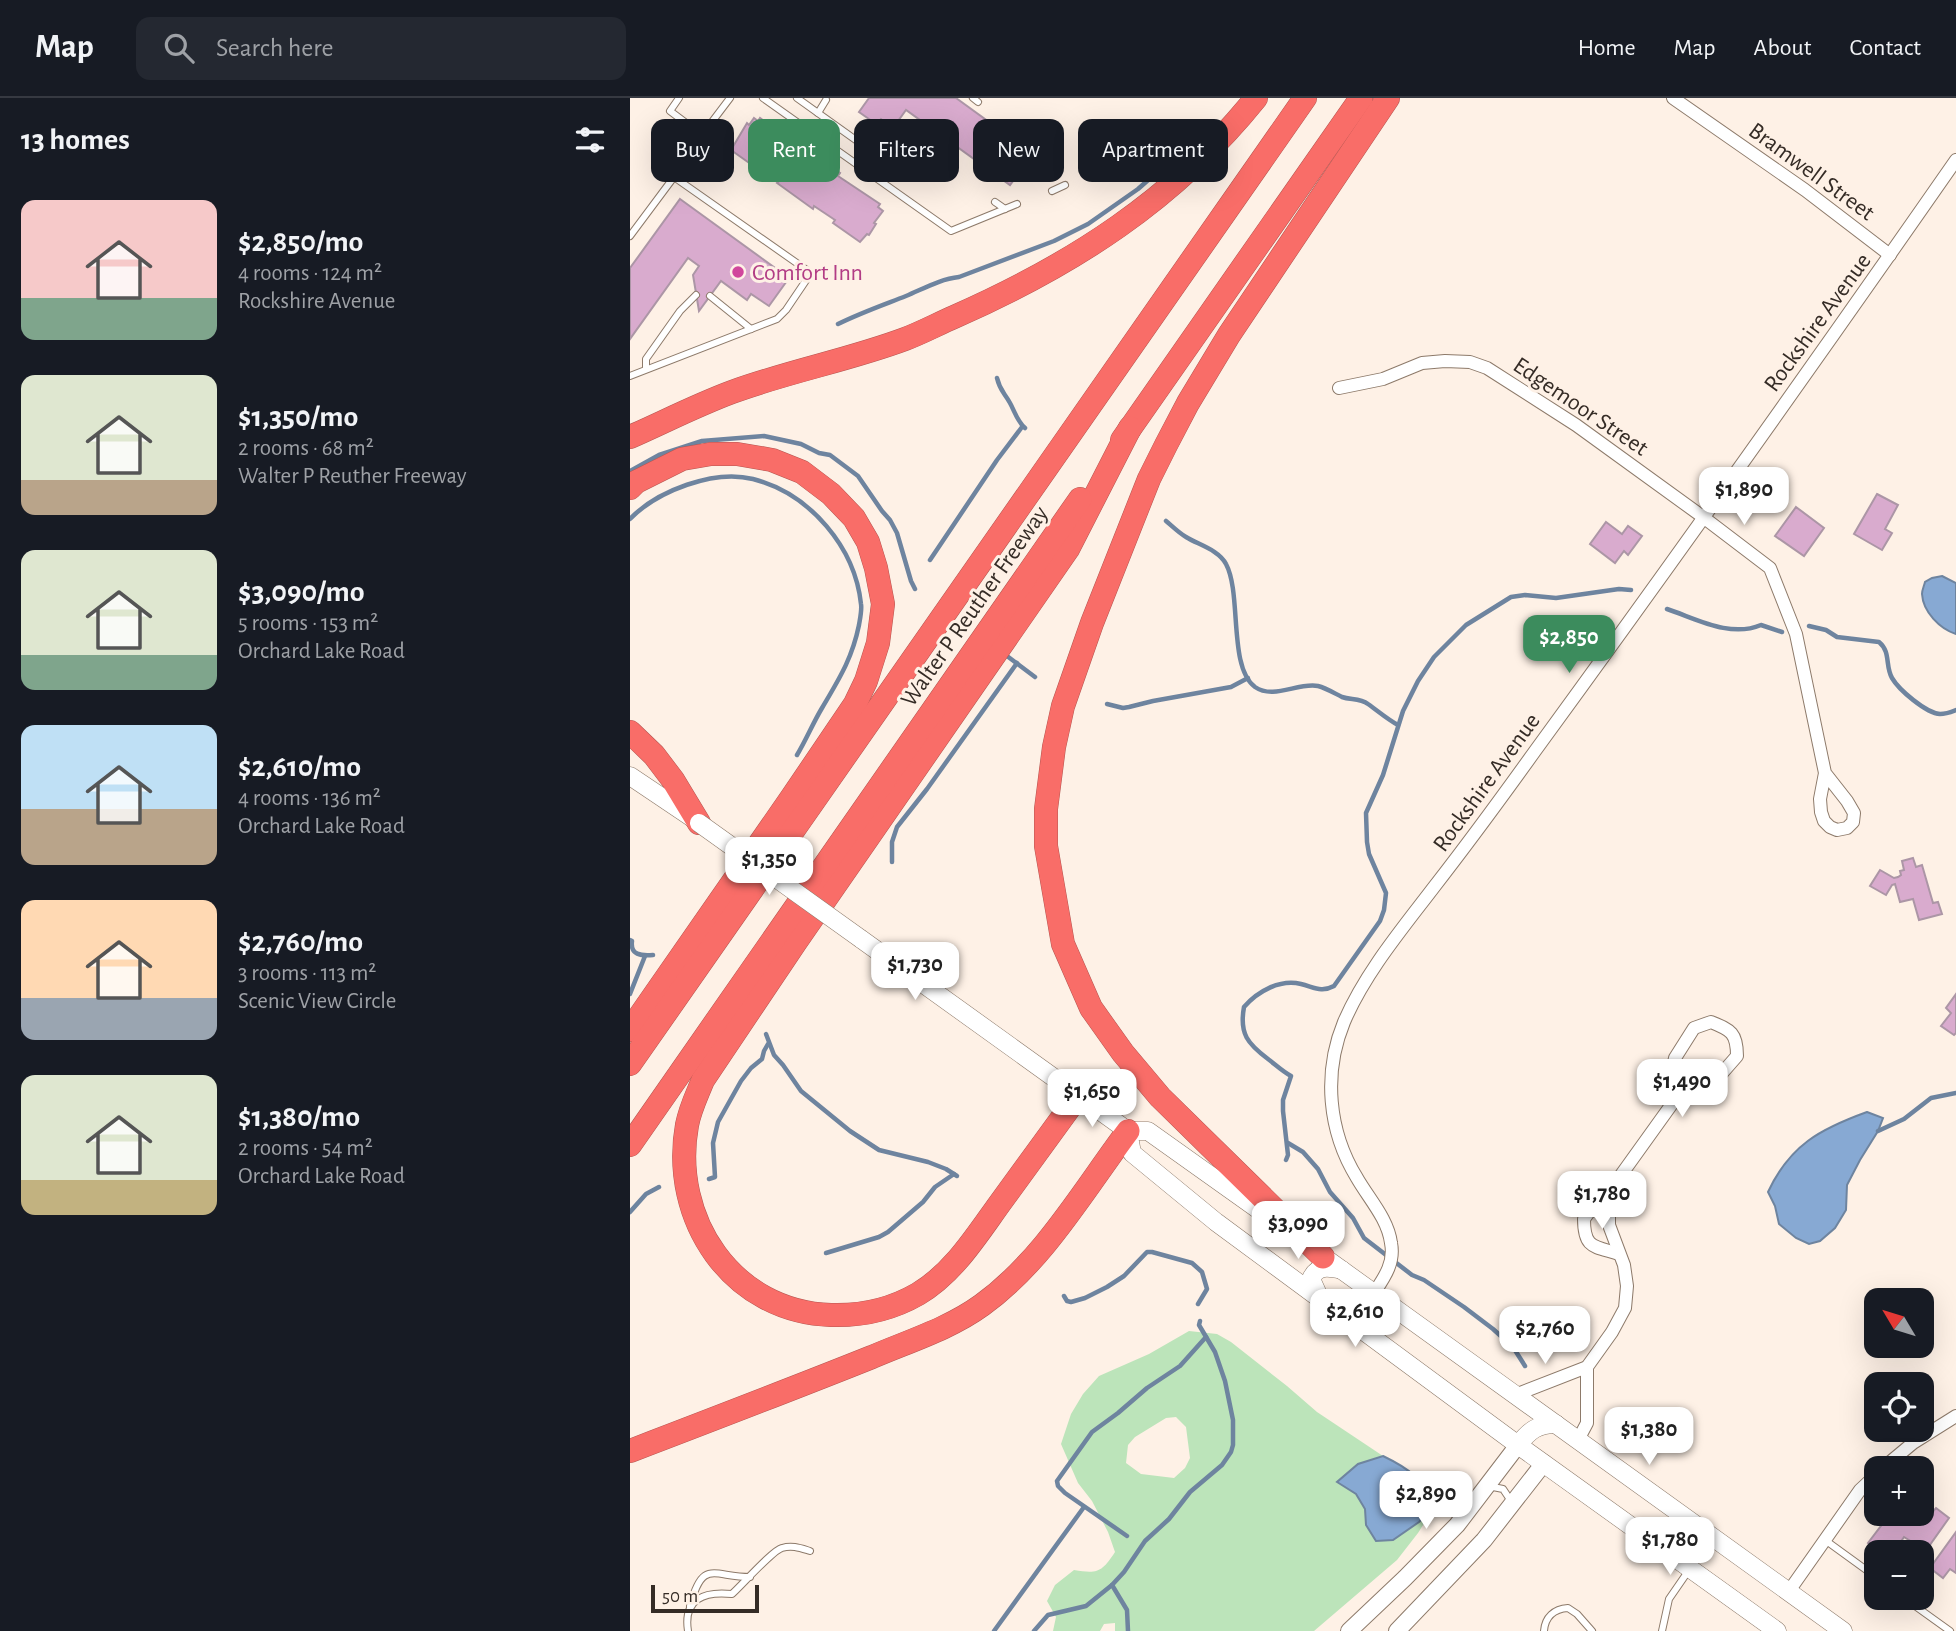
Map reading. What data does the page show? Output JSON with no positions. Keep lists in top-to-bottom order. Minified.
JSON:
{"streets":{"highway":["Walter P Reuther Freeway"],"street":["Bramwell Street","Rockshire Avenue","Edgemoor Street"]},"crossings":[["Bramwell Street","Rockshire Avenue"],["Rockshire Avenue","Edgemoor Street"]],"places":["Comfort Inn"],"scale_bar":"50 m","north":"top left","page":{"header":"Map","search":"Search here","nav":["Home","Map","About","Contact"],"heading":"13 homes","chip":["Buy","Rent","Filters","New","Apartment"],"list":[{"name":"$2,850/mo","note":"4 rooms · 124 m² · Rockshire Avenue"},{"name":"$1,350/mo","note":"2 rooms · 68 m² · Walter P Reuther Freeway"},{"name":"$3,090/mo","note":"5 rooms · 153 m² · Orchard Lake Road"},{"name":"$2,610/mo","note":"4 rooms · 136 m² · Orchard Lake Road"},{"name":"$2,760/mo","note":"3 rooms · 113 m² · Scenic View Circle"},{"name":"$1,380/mo","note":"2 rooms · 54 m² · Orchard Lake Road"}],"price":["$1,890","$2,850","$1,350","$1,730","$1,490","$1,650","$1,780","$3,090","$2,610","$2,760","$1,380","$2,890","$1,780"],"map_buttons":["+","−"],"scale":"50 m"}}
